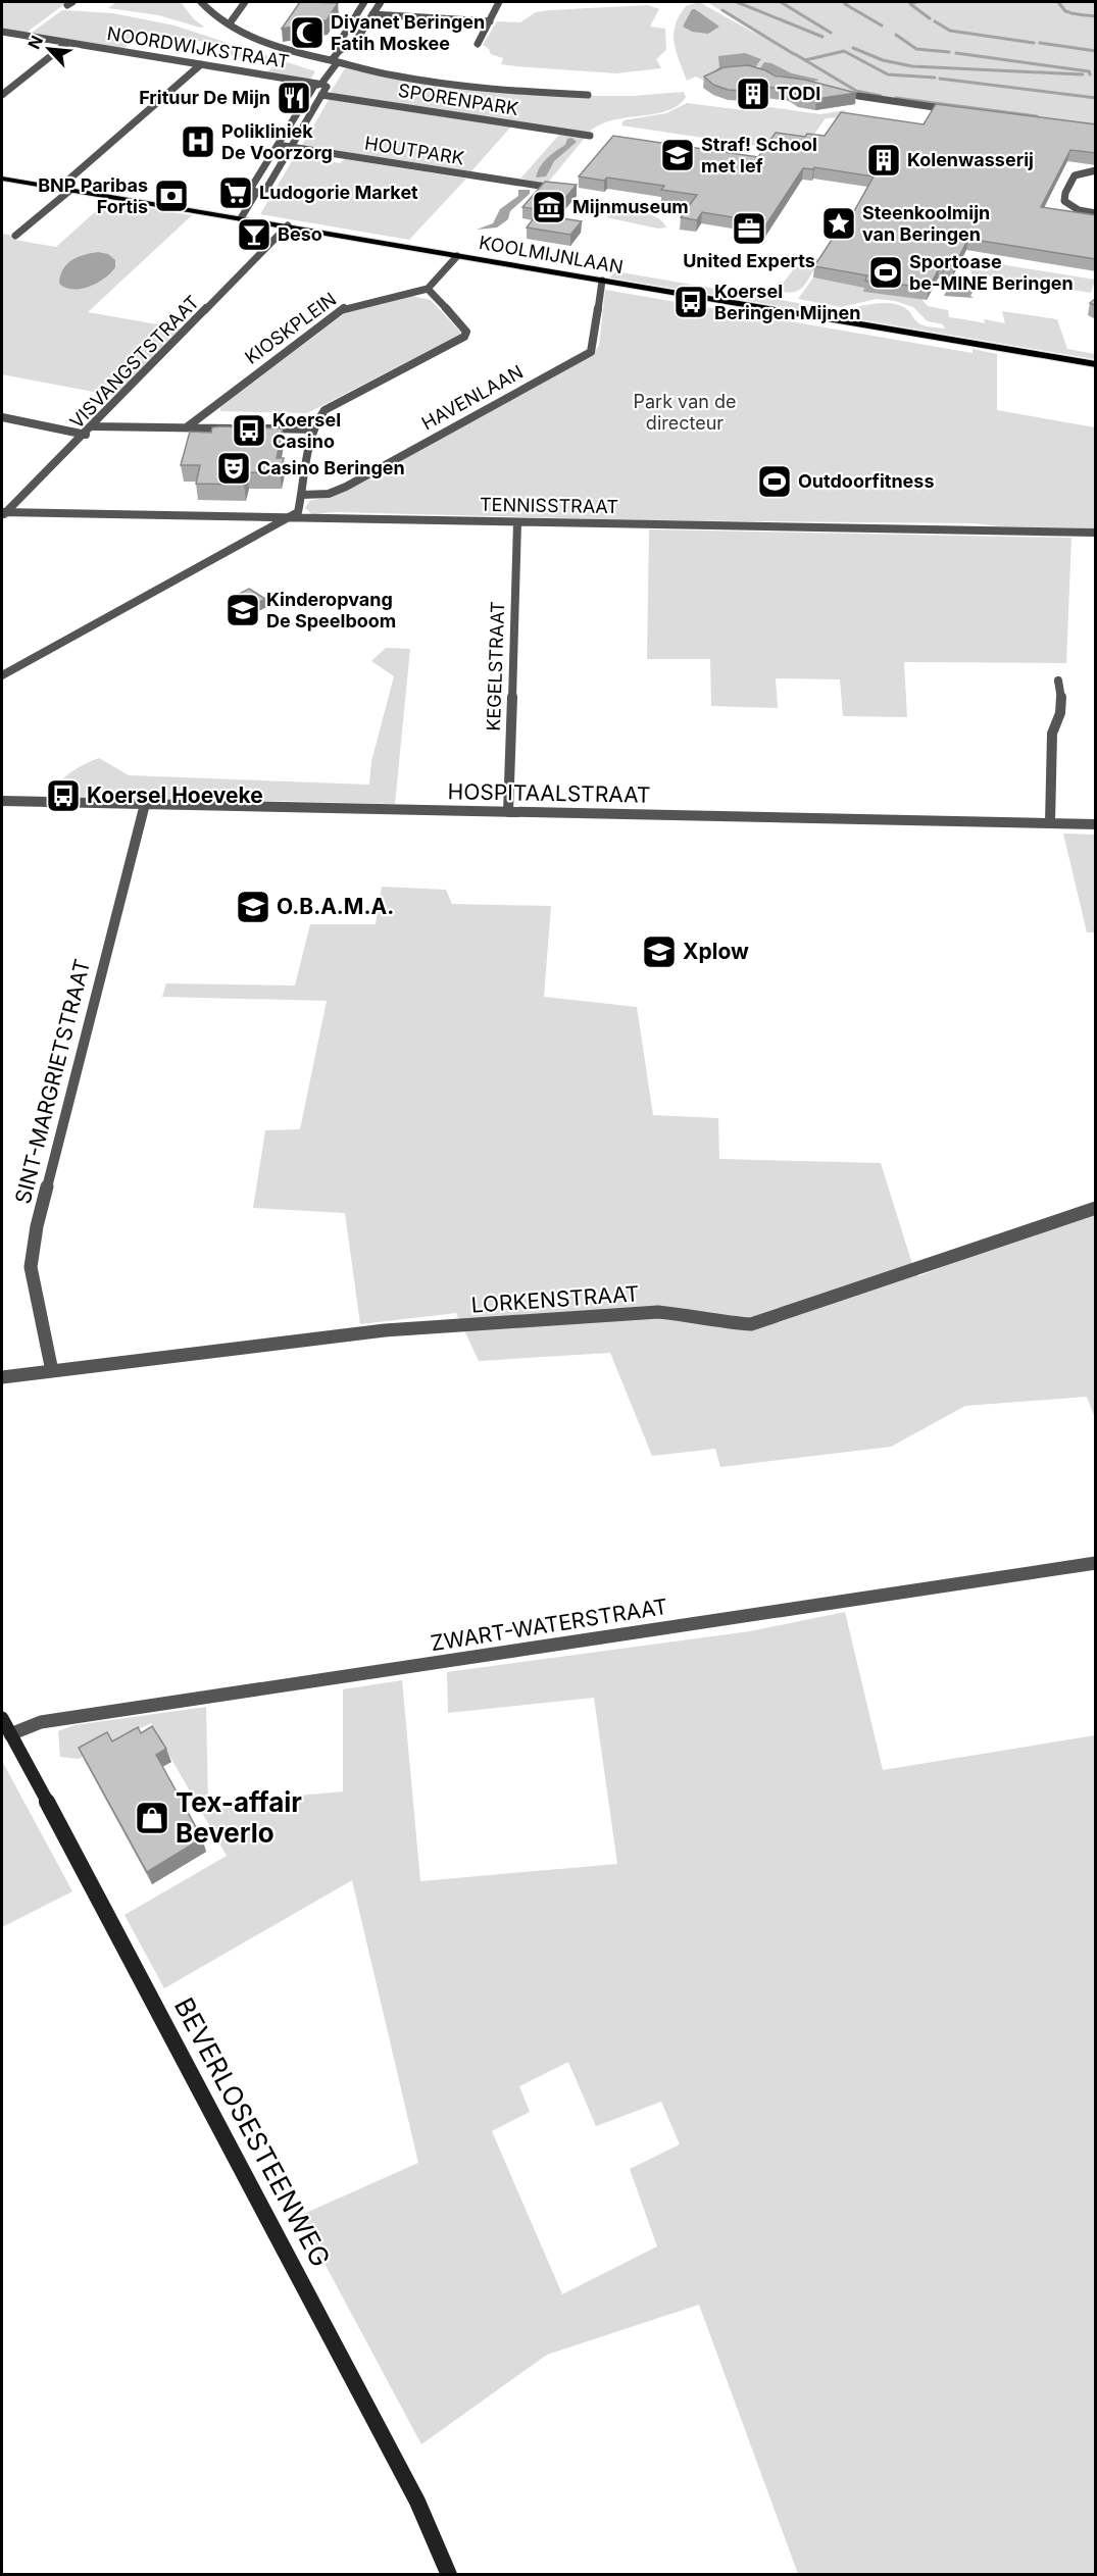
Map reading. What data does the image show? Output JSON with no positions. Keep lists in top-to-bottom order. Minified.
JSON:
{"streets":{"main road":["KOOLMIJNLAAN"],"street":["NOORDWIJKSTRAAT","SPORENPARK","HOUTPARK","KIOSKPLEIN","VISVANGSTSTRAAT","HAVENLAAN","TENNISSTRAAT","KEGELSTRAAT","HOSPITAALSTRAAT","SINT-MARGRIETSTRAAT","LORKENSTRAAT","ZWART-WATERSTRAAT","BEVERLOSESTEENWEG"]},"crossings":[["KOOLMIJNLAAN","VISVANGSTSTRAAT"],["KOOLMIJNLAAN","HAVENLAAN"],["VISVANGSTSTRAAT","TENNISSTRAAT"],["TENNISSTRAAT","KEGELSTRAAT"],["KEGELSTRAAT","HOSPITAALSTRAAT"],["HOSPITAALSTRAAT","SINT-MARGRIETSTRAAT"],["SINT-MARGRIETSTRAAT","LORKENSTRAAT"],["ZWART-WATERSTRAAT","BEVERLOSESTEENWEG"]],"parks":["Park van de directeur"],"places":{"mosque":["Diyanet Beringen Fatih Moskee"],"building":["TODI","Kolenwasserij"],"restaurant":["Frituur De Mijn"],"hospital":["Polikliniek De Voorzorg"],"school or university":["Straf! School met lef","Kinderopvang De Speelboom","O.B.A.M.A.","Xplow"],"supermarket":["Ludogorie Market"],"bank":["BNP Paribas Fortis"],"museum":["Mijnmuseum"],"place":["Steenkoolmijn van Beringen"],"office":["United Experts"],"bar":["Beso"],"sports":["Sportoase be-MINE Beringen","Outdoorfitness"],"bus stop":["Koersel Beringen Mijnen","Koersel Casino","Koersel Hoeveke"],"theatre":["Casino Beringen"],"shop":["Tex-affair Beverlo"]},"north":"top left"}
